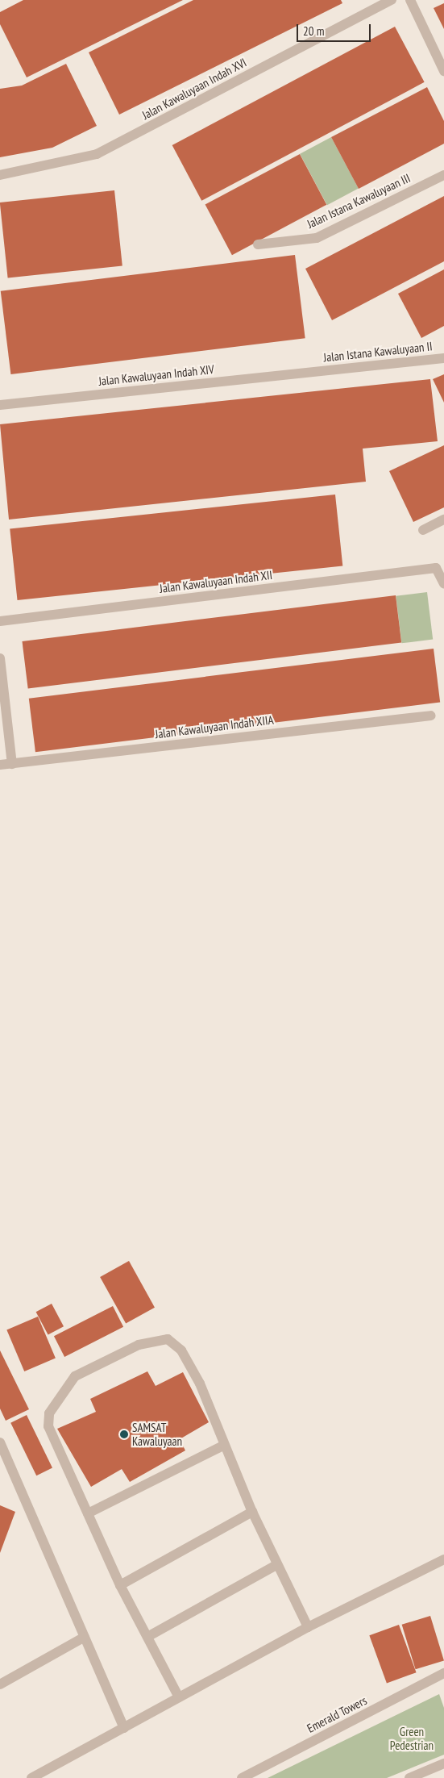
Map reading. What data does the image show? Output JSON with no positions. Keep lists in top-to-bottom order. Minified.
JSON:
{"streets":{"street":["Jalan Kawaluyaan Indah XVI","Jalan Istana Kawaluyaan III","Jalan Istana Kawaluyaan II","Jalan Kawaluyaan Indah XIV","Jalan Kawaluyaan Indah XII","Jalan Kawaluyaan Indah XIIA","Emerald Towers"]},"crossings":[["Jalan Istana Kawaluyaan II","Jalan Kawaluyaan Indah XIV"]],"parks":["Green Pedestrian"],"places":["SAMSAT Kawaluyaan"],"scale_bar":"20 m"}
